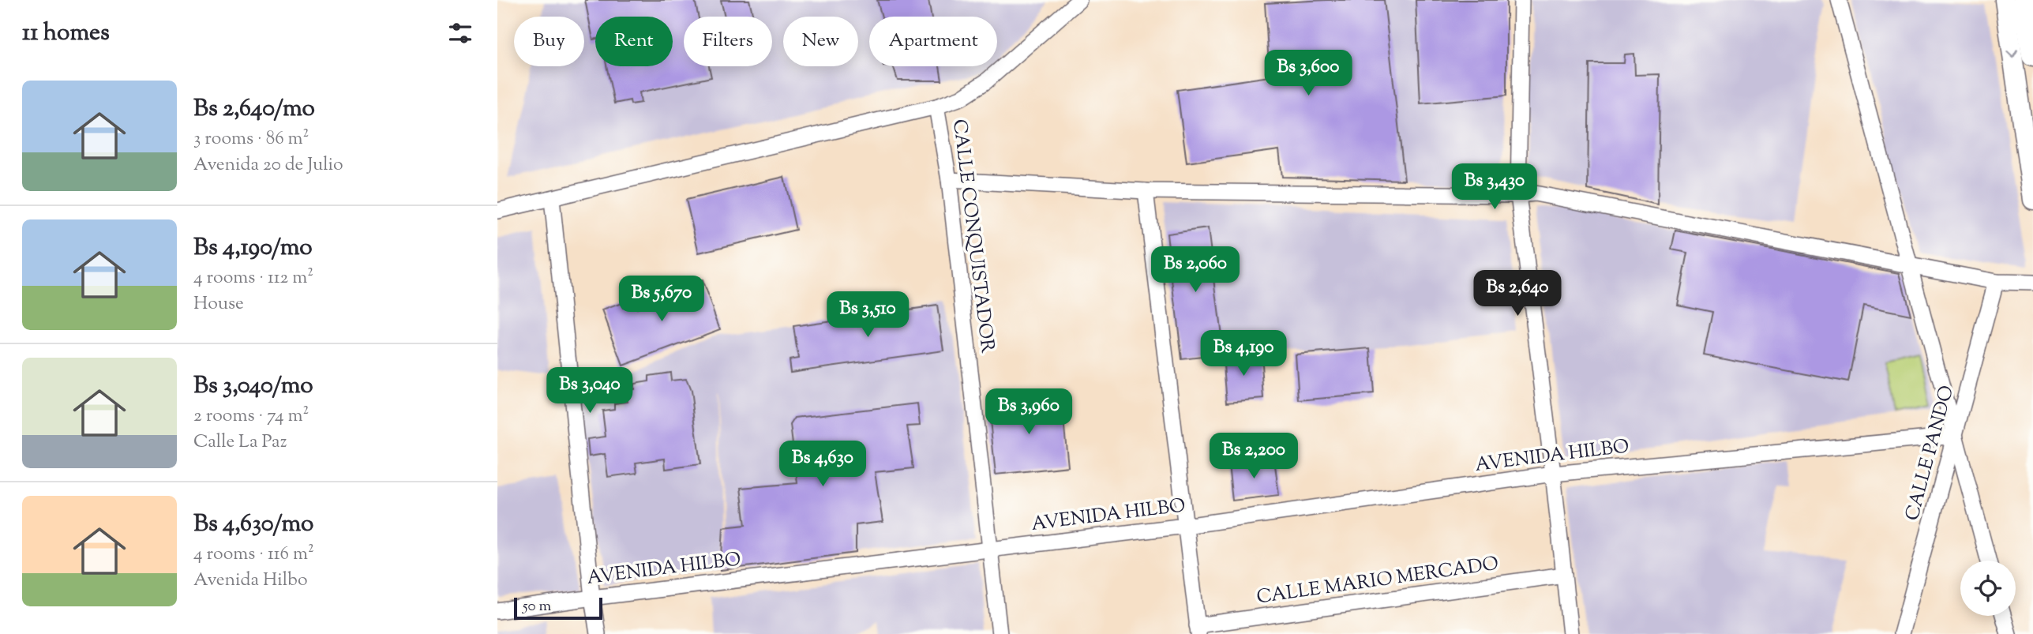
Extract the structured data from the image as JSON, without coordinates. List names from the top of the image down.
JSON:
{
  "streets": {
    "street": [
      "CALLE CONQUISTADOR",
      "CALLE PANDO",
      "AVENIDA HILBO",
      "CALLE MARIO MERCADO"
    ]
  },
  "crossings": [
    ["CALLE CONQUISTADOR", "AVENIDA HILBO"],
    ["CALLE PANDO", "AVENIDA HILBO"]
  ],
  "scale_bar": "50 m",
  "page": {
    "heading": "11 homes",
    "chip": [
      "Buy",
      "Rent",
      "Filters",
      "New",
      "Apartment"
    ],
    "price": [
      "Bs 3,600",
      "Bs 3,430",
      "Bs 2,060",
      "Bs 2,640",
      "Bs 5,670",
      "Bs 3,510",
      "Bs 4,190",
      "Bs 3,040",
      "Bs 3,960",
      "Bs 2,200",
      "Bs 4,630"
    ],
    "list": [
      {
        "name": "Bs 2,640/mo",
        "note": "3 rooms · 86 m² · Avenida 20 de Julio"
      },
      {
        "name": "Bs 4,190/mo",
        "note": "4 rooms · 112 m² · House"
      },
      {
        "name": "Bs 3,040/mo",
        "note": "2 rooms · 74 m² · Calle La Paz"
      },
      {
        "name": "Bs 4,630/mo",
        "note": "4 rooms · 116 m² · Avenida Hilbo"
      }
    ],
    "scale": "50 m"
  }
}
